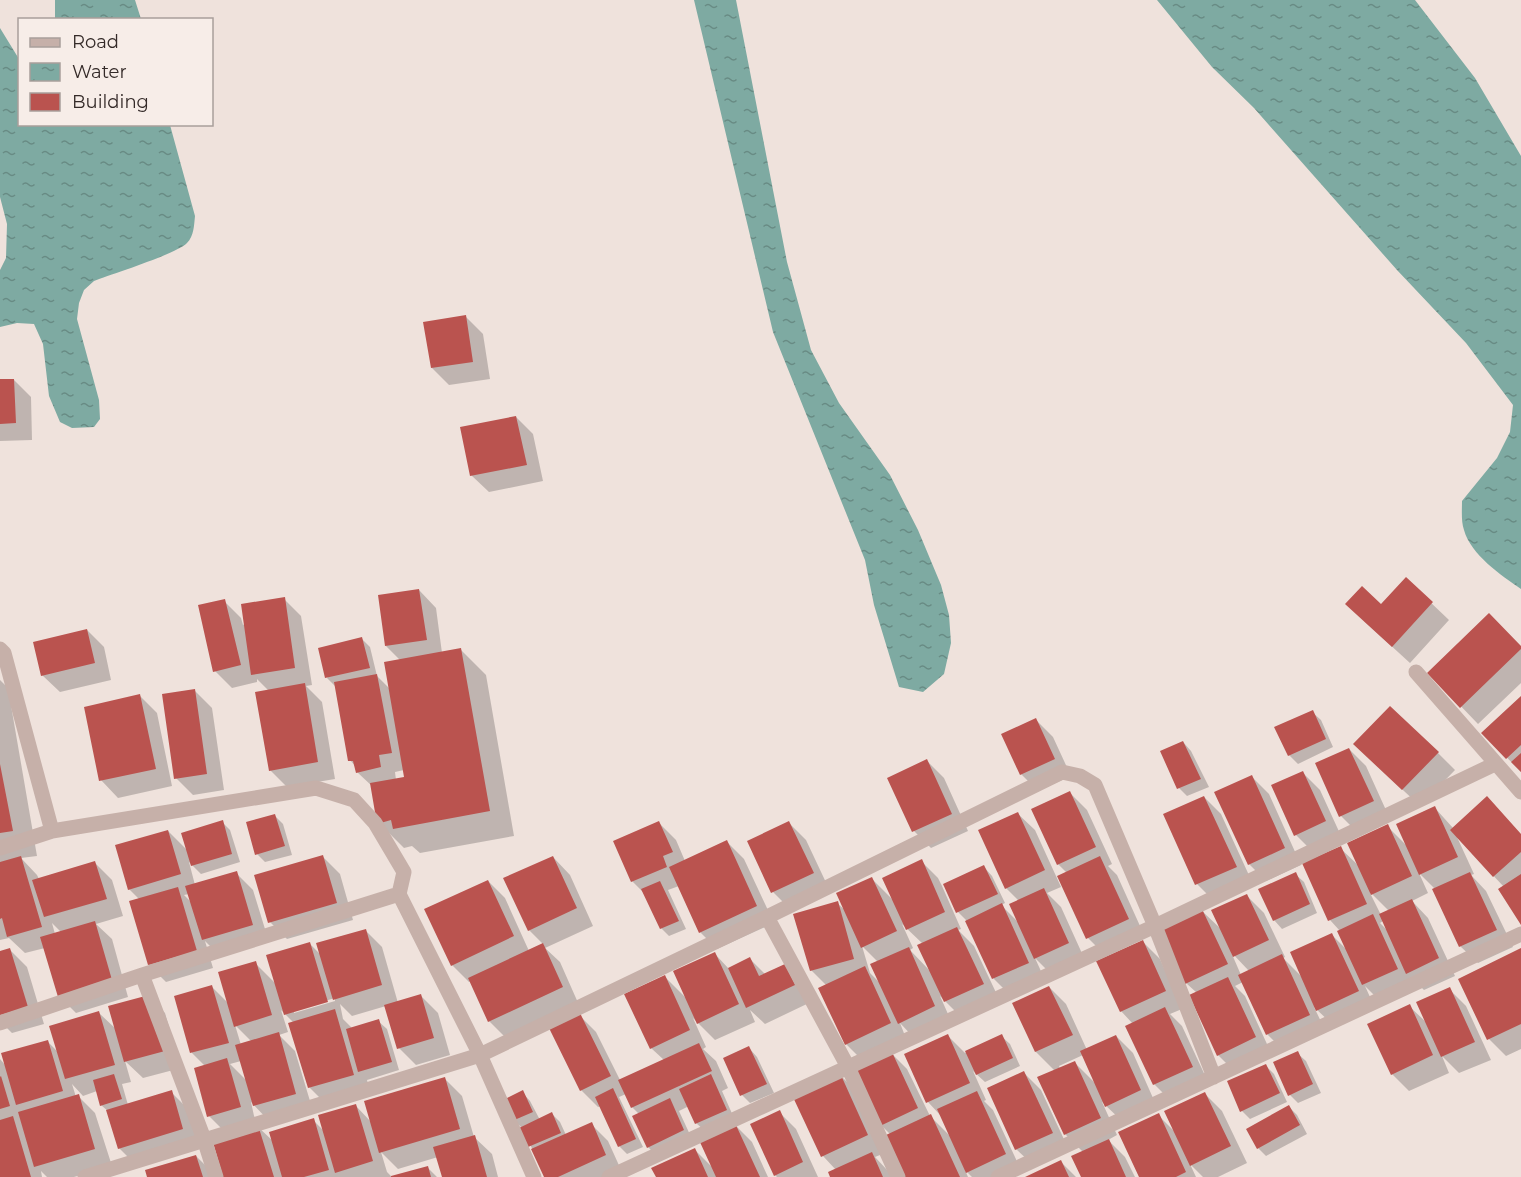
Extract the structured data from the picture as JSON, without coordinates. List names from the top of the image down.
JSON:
{
  "legend": ["Road", "Water", "Building"]
}
